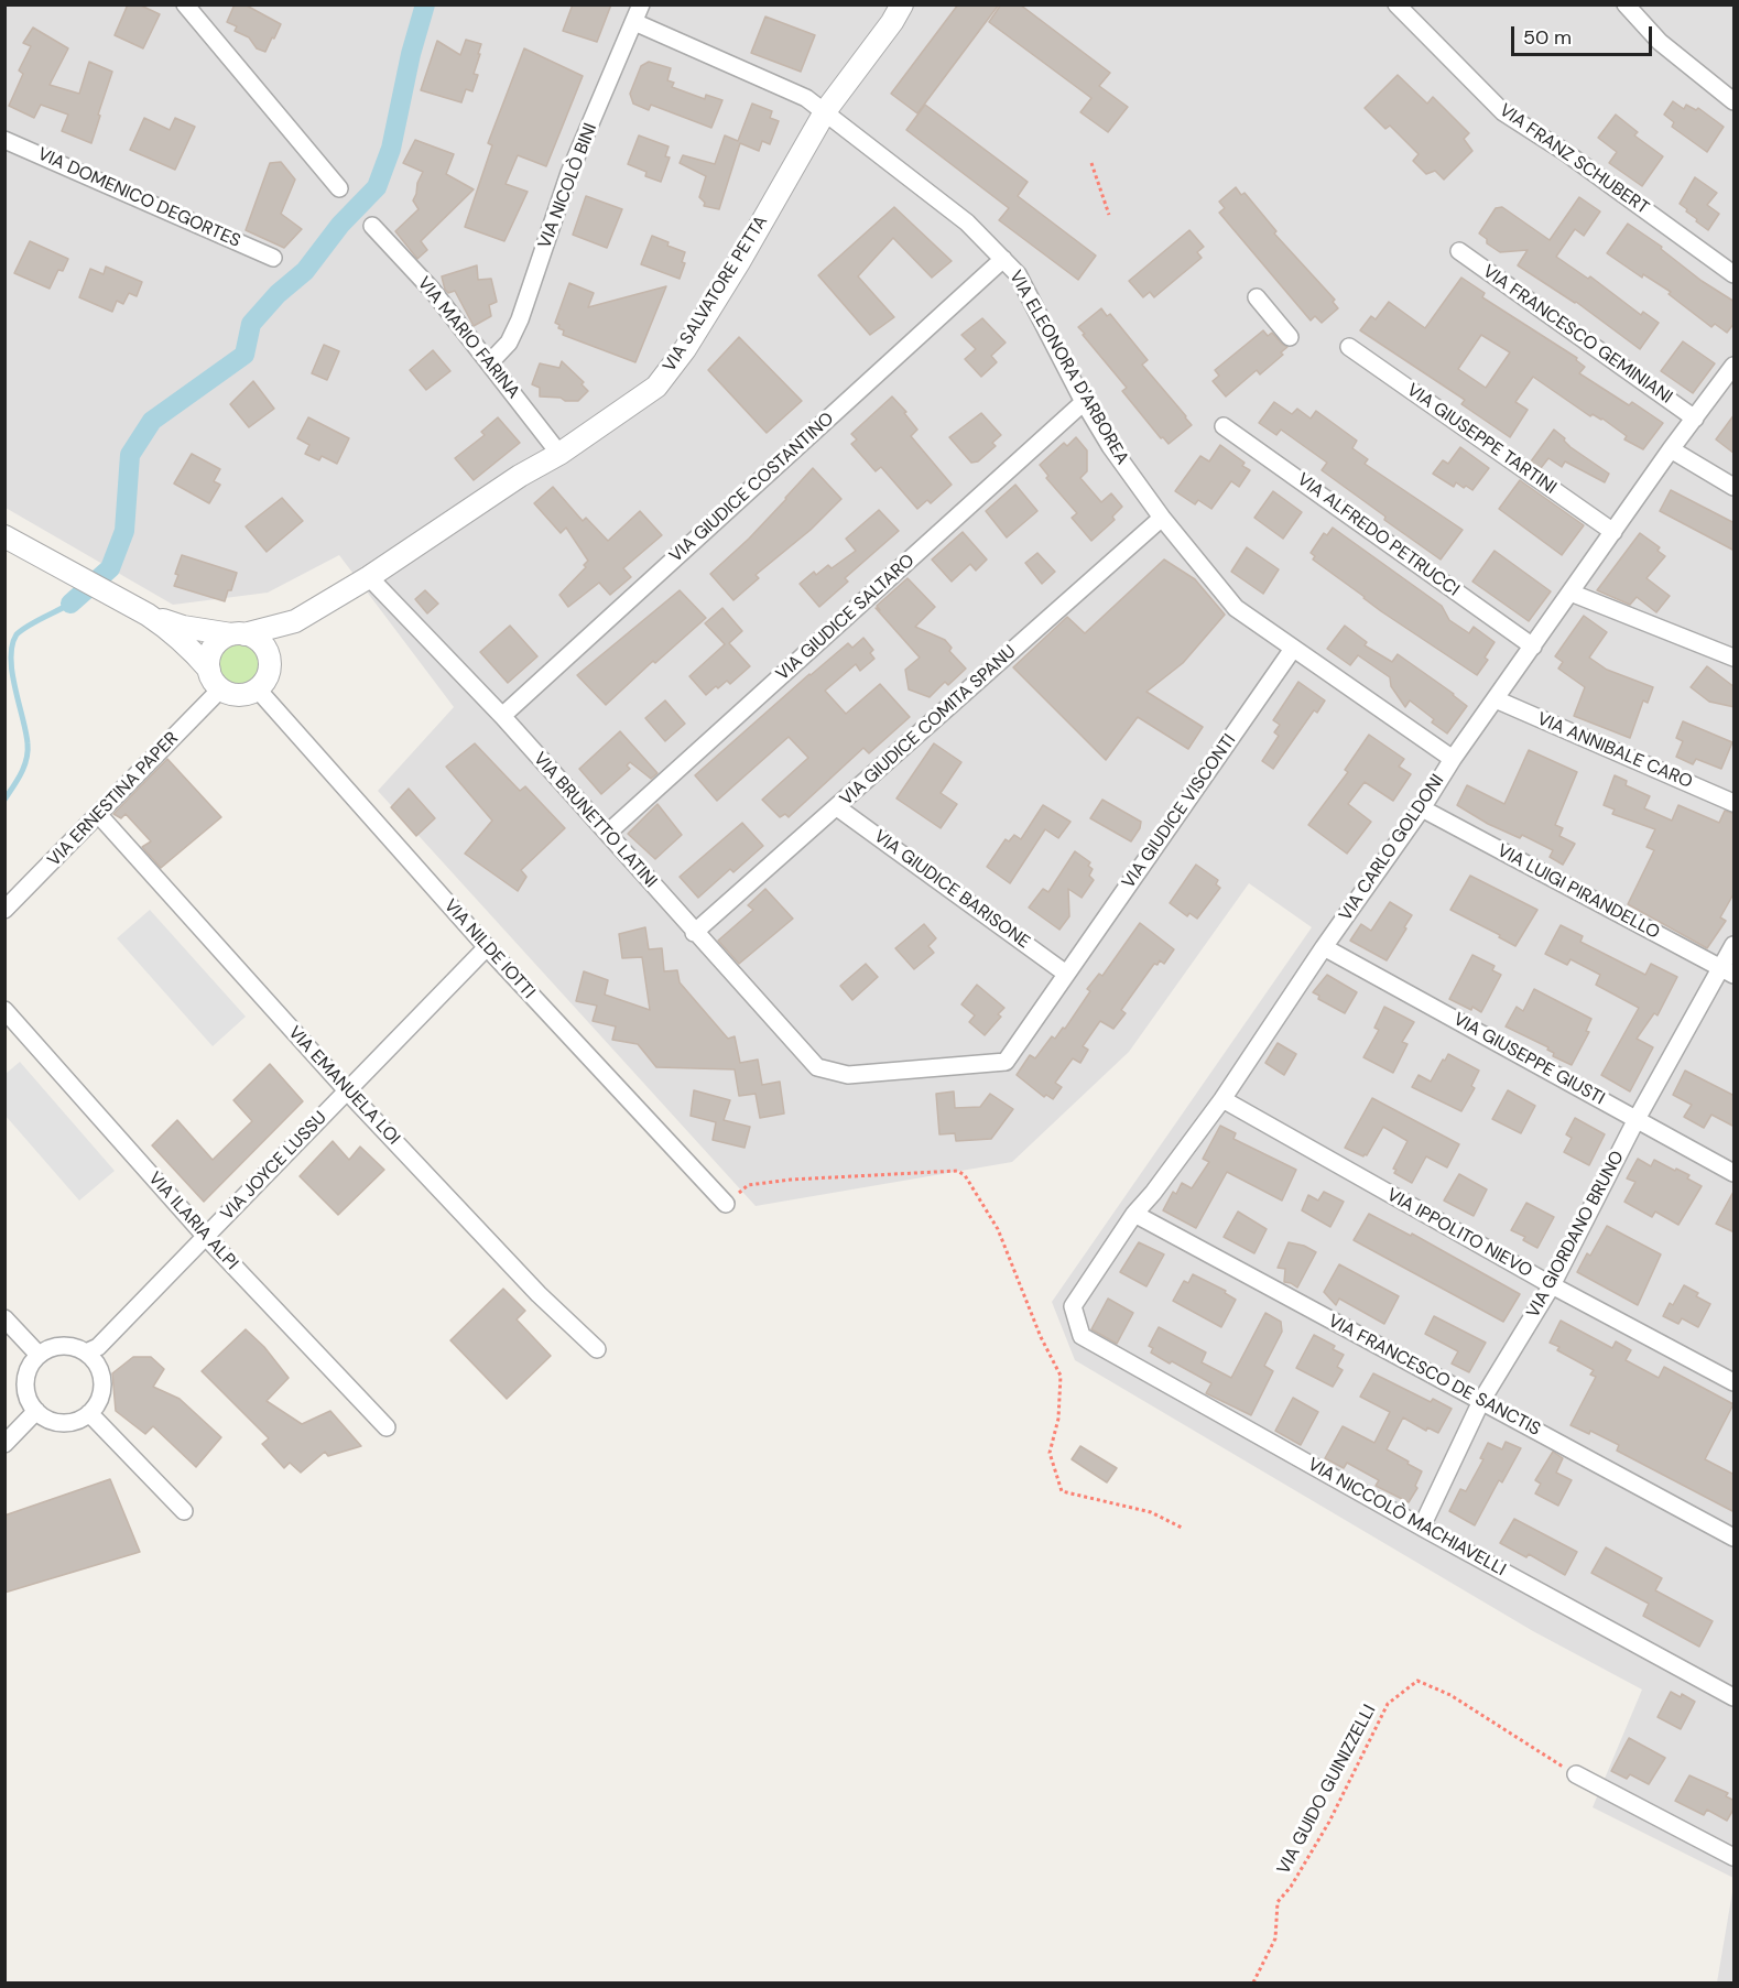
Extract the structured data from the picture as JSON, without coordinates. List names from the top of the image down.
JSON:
{
  "streets": {
    "street": [
      "VIA FRANZ SCHUBERT",
      "VIA NICOLÒ BINI",
      "VIA DOMENICO DEGORTES",
      "VIA SALVATORE PETTA",
      "VIA FRANCESCO GEMINIANI",
      "VIA MARIO FARINA",
      "VIA ELEONORA D'ARBOREA",
      "VIA GIUSEPPE TARTINI",
      "VIA GIUDICE COSTANTINO",
      "VIA ALFREDO PETRUCCI",
      "VIA GIUDICE SALTARO",
      "VIA GIUDICE COMITA SPANU",
      "VIA ANNIBALE CARO",
      "VIA ERNESTINA PAPER",
      "VIA GIUDICE VISCONTI",
      "VIA BRUNETTO LATINI",
      "VIA CARLO GOLDONI",
      "VIA GIUDICE BARISONE",
      "VIA LUIGI PIRANDELLO",
      "VIA NILDE IOTTI",
      "VIA GIUSEPPE GIUSTI",
      "VIA EMANUELA LOI",
      "VIA JOYCE LUSSU",
      "VIA ILARIA ALPI",
      "VIA IPPOLITO NIEVO",
      "VIA GIORDANO BRUNO",
      "VIA FRANCESCO DE SANCTIS",
      "VIA NICCOLÒ MACHIAVELLI"
    ],
    "path": ["VIA GUIDO GUINIZZELLI"]
  },
  "crossings": [
    ["VIA NICOLÒ BINI", "VIA MARIO FARINA"],
    ["VIA NICOLÒ BINI", "VIA ELEONORA D'ARBOREA"],
    ["VIA SALVATORE PETTA", "VIA MARIO FARINA"],
    ["VIA SALVATORE PETTA", "VIA ELEONORA D'ARBOREA"],
    ["VIA SALVATORE PETTA", "VIA ERNESTINA PAPER"],
    ["VIA SALVATORE PETTA", "VIA BRUNETTO LATINI"],
    ["VIA SALVATORE PETTA", "VIA NILDE IOTTI"],
    ["VIA FRANCESCO GEMINIANI", "VIA CARLO GOLDONI"],
    ["VIA ELEONORA D'ARBOREA", "VIA GIUDICE COSTANTINO"],
    ["VIA ELEONORA D'ARBOREA", "VIA GIUDICE SALTARO"],
    ["VIA ELEONORA D'ARBOREA", "VIA GIUDICE COMITA SPANU"],
    ["VIA ELEONORA D'ARBOREA", "VIA GIUDICE VISCONTI"],
    ["VIA ELEONORA D'ARBOREA", "VIA CARLO GOLDONI"],
    ["VIA GIUSEPPE TARTINI", "VIA CARLO GOLDONI"],
    ["VIA GIUDICE COSTANTINO", "VIA BRUNETTO LATINI"],
    ["VIA ALFREDO PETRUCCI", "VIA CARLO GOLDONI"],
    ["VIA GIUDICE SALTARO", "VIA BRUNETTO LATINI"],
    ["VIA GIUDICE COMITA SPANU", "VIA BRUNETTO LATINI"],
    ["VIA GIUDICE COMITA SPANU", "VIA GIUDICE BARISONE"],
    ["VIA ANNIBALE CARO", "VIA CARLO GOLDONI"],
    ["VIA ERNESTINA PAPER", "VIA NILDE IOTTI"],
    ["VIA ERNESTINA PAPER", "VIA EMANUELA LOI"],
    ["VIA GIUDICE VISCONTI", "VIA BRUNETTO LATINI"],
    ["VIA GIUDICE VISCONTI", "VIA GIUDICE BARISONE"],
    ["VIA CARLO GOLDONI", "VIA LUIGI PIRANDELLO"],
    ["VIA CARLO GOLDONI", "VIA GIUSEPPE GIUSTI"],
    ["VIA CARLO GOLDONI", "VIA IPPOLITO NIEVO"],
    ["VIA CARLO GOLDONI", "VIA FRANCESCO DE SANCTIS"],
    ["VIA CARLO GOLDONI", "VIA NICCOLÒ MACHIAVELLI"],
    ["VIA LUIGI PIRANDELLO", "VIA GIORDANO BRUNO"],
    ["VIA NILDE IOTTI", "VIA JOYCE LUSSU"],
    ["VIA GIUSEPPE GIUSTI", "VIA GIORDANO BRUNO"],
    ["VIA EMANUELA LOI", "VIA JOYCE LUSSU"],
    ["VIA JOYCE LUSSU", "VIA ILARIA ALPI"],
    ["VIA IPPOLITO NIEVO", "VIA GIORDANO BRUNO"],
    ["VIA GIORDANO BRUNO", "VIA FRANCESCO DE SANCTIS"],
    ["VIA GIORDANO BRUNO", "VIA NICCOLÒ MACHIAVELLI"]
  ],
  "scale_bar": "50 m"
}
